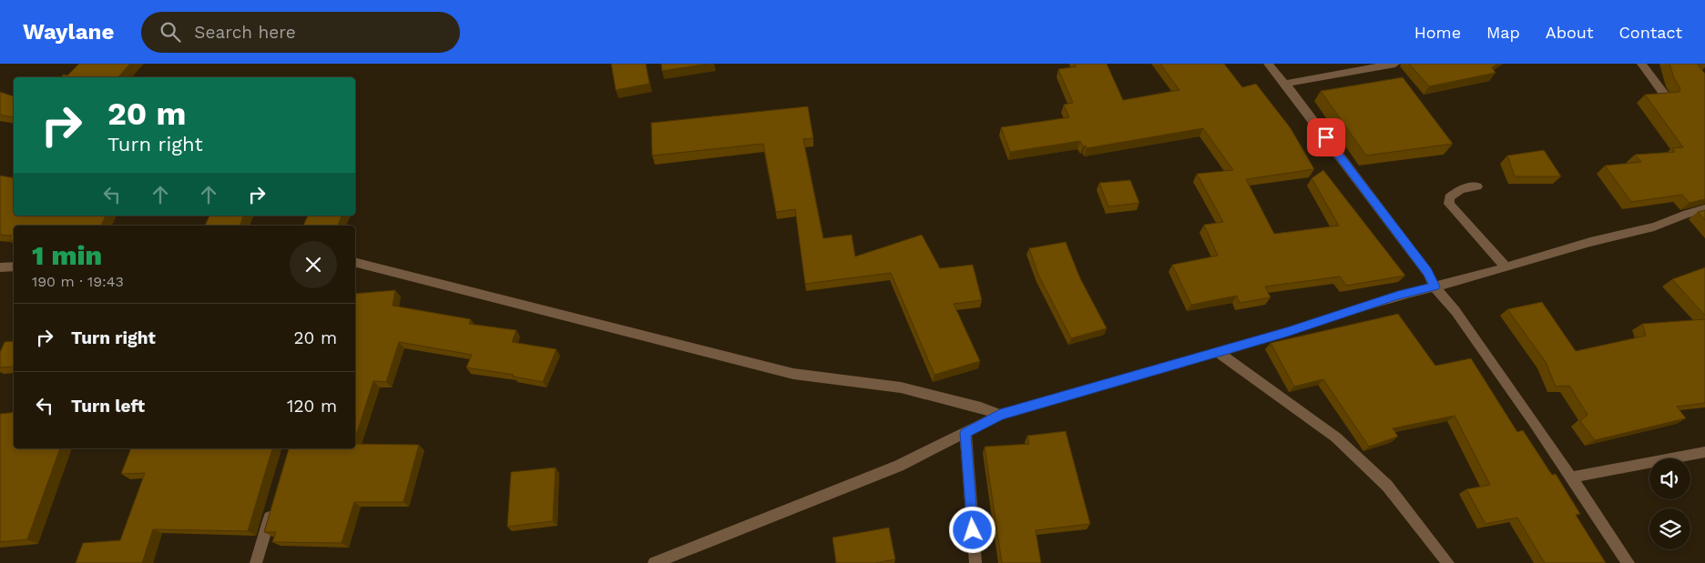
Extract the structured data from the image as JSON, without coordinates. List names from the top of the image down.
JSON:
{
  "page": {
    "header": "Waylane",
    "search": "Search here",
    "nav": [
      "Home",
      "Map",
      "About",
      "Contact"
    ],
    "turn": ["20 m", "Turn right"],
    "heading": ["1 min", "190 m · 19:43"],
    "list": [
      {
        "name": "Turn right",
        "value": "20 m"
      },
      {
        "name": "Turn left",
        "value": "120 m"
      }
    ]
  }
}
